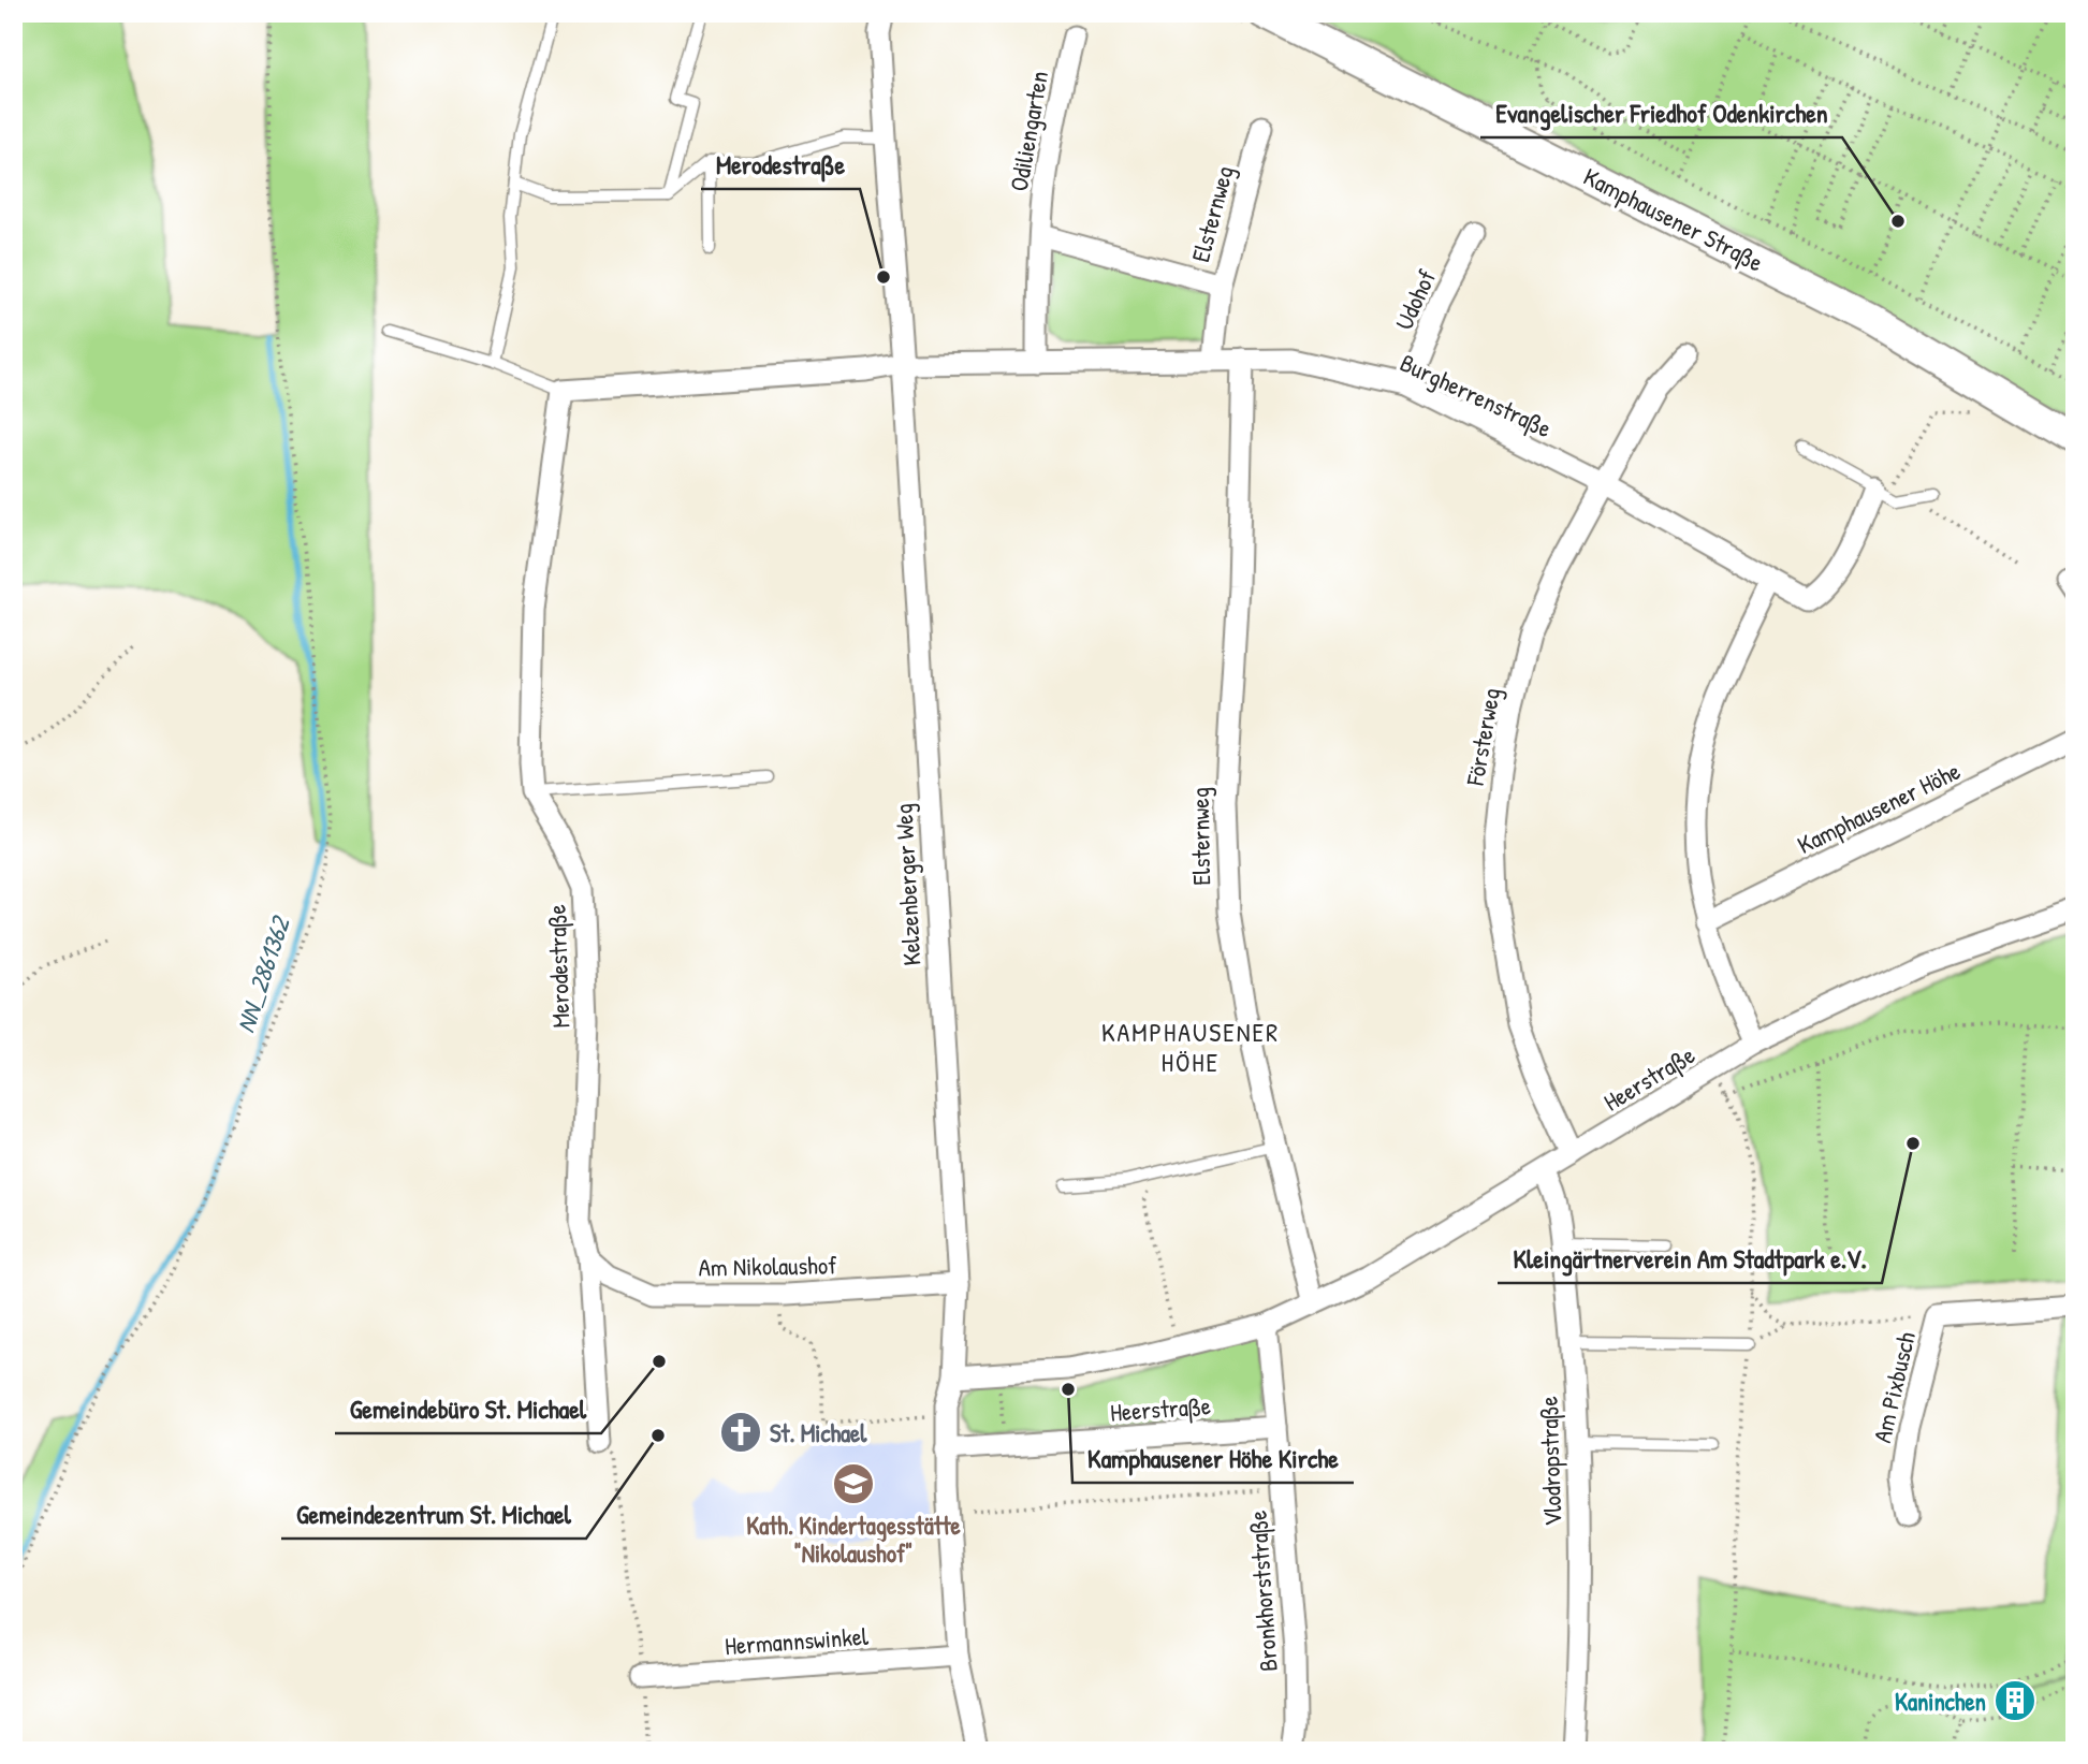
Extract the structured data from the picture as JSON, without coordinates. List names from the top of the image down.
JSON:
{
  "streets": {
    "main road": ["Kamphausener Straße"],
    "street": [
      "Odiliengarten",
      "Elsternweg",
      "Udohof",
      "Burgherrenstraße",
      "Försterweg",
      "Kamphausener Höhe",
      "Kelzenberger Weg",
      "Merodestraße",
      "Heerstraße",
      "Am Nikolaushof",
      "Am Pixbusch",
      "Vlodropstraße",
      "Bronkhorststraße",
      "Hermannswinkel"
    ]
  },
  "crossings": [
    ["Odiliengarten", "Burgherrenstraße"],
    ["Elsternweg", "Burgherrenstraße"],
    ["Elsternweg", "Heerstraße"],
    ["Udohof", "Burgherrenstraße"],
    ["Burgherrenstraße", "Försterweg"],
    ["Burgherrenstraße", "Kelzenberger Weg"],
    ["Försterweg", "Heerstraße"],
    ["Kelzenberger Weg", "Heerstraße"],
    ["Kelzenberger Weg", "Am Nikolaushof"],
    ["Kelzenberger Weg", "Hermannswinkel"],
    ["Merodestraße", "Am Nikolaushof"],
    ["Heerstraße", "Vlodropstraße"],
    ["Heerstraße", "Bronkhorststraße"]
  ],
  "districts": ["KAMPHAUSENER HÖHE"],
  "water": ["NN_2861362"],
  "places": {
    "other": [
      "Evangelischer Friedhof Odenkirchen",
      "Merodestraße",
      "Kleingärtnerverein Am Stadtpark e.V.",
      "Gemeindebüro St. Michael",
      "Kamphausener Höhe Kirche",
      "Gemeindezentrum St. Michael"
    ],
    "church": ["St. Michael"],
    "school or university": ["Kath. Kindertagesstätte \"Nikolaushof\""],
    "building": ["Kaninchen"]
  }
}
